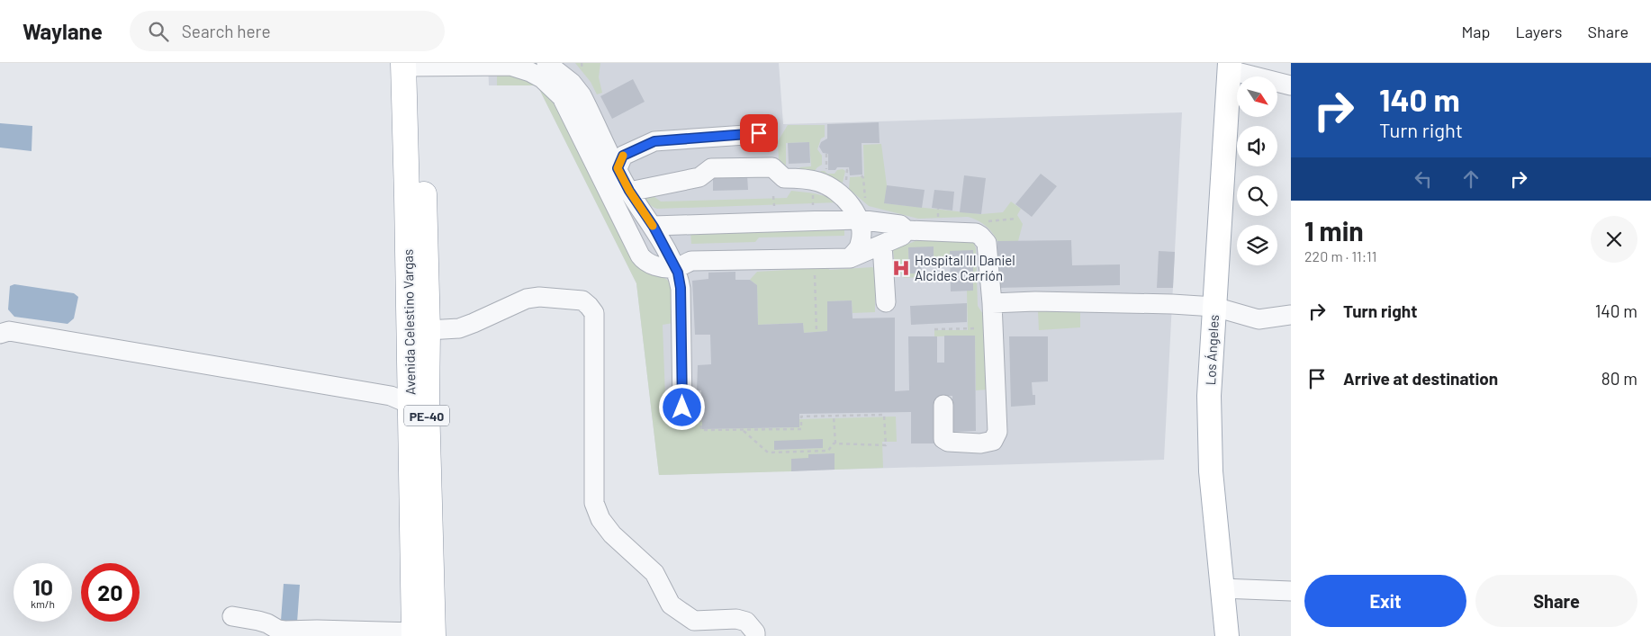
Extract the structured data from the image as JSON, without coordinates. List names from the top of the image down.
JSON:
{
  "streets": {
    "highway": ["Avenida Celestino Vargas", "PE-40"],
    "main road": ["Los Ángeles"]
  },
  "places": {
    "hospital": ["Hospital III Daniel Alcides Carrión"]
  },
  "north": "bottom right",
  "page": {
    "header": "Waylane",
    "search": "Search here",
    "nav": ["Map", "Layers", "Share"],
    "turn": ["140 m", "Turn right"],
    "heading": ["1 min", "220 m · 11:11"],
    "list": [
      {
        "name": "Turn right",
        "value": "140 m"
      },
      {
        "name": "Arrive at destination",
        "value": "80 m"
      }
    ],
    "speed": "10 km/h",
    "limit": "20",
    "buttons": ["Exit", "Share"]
  }
}
